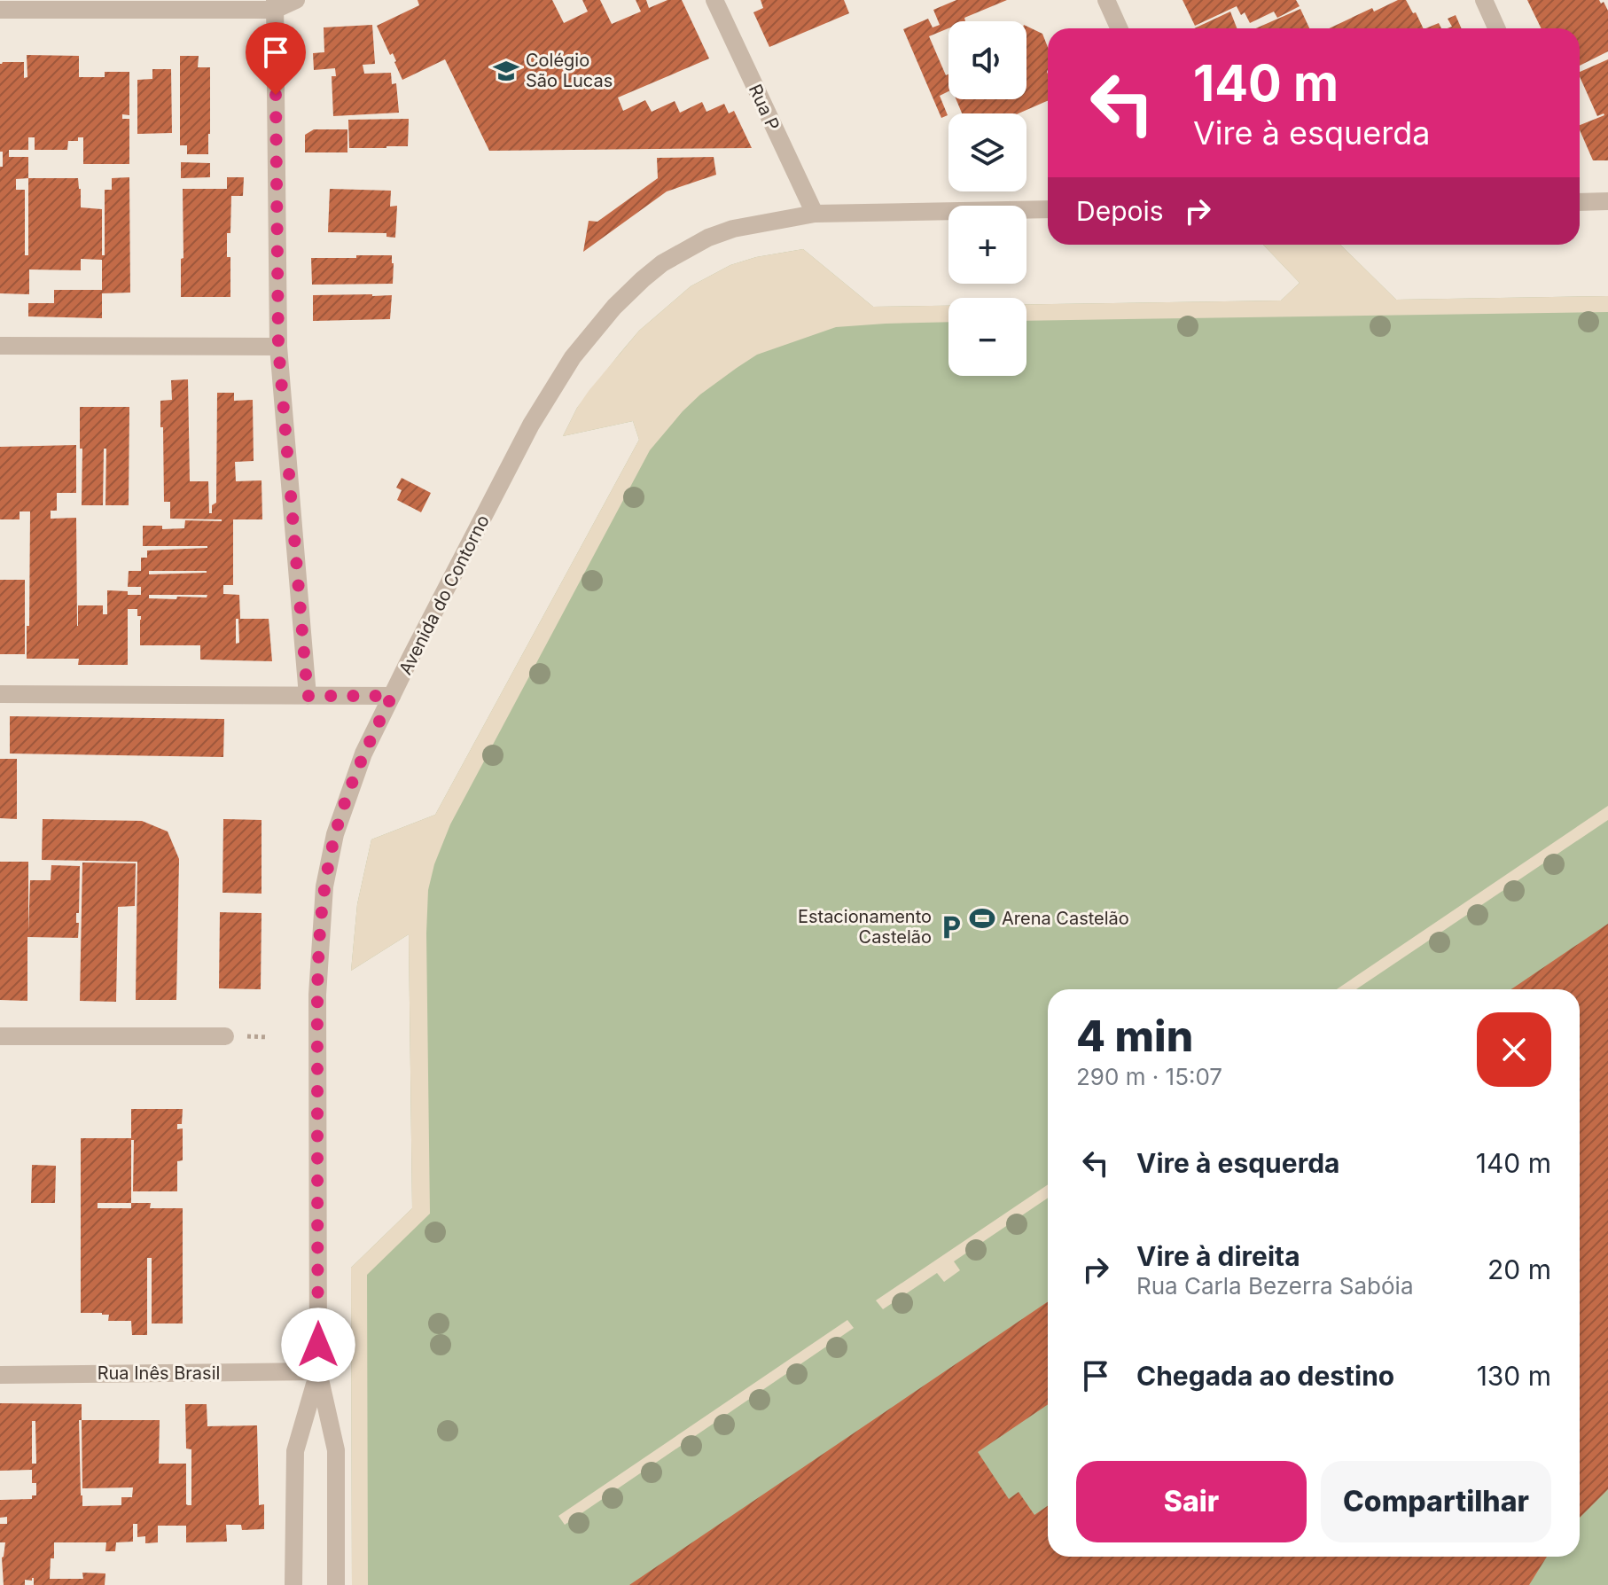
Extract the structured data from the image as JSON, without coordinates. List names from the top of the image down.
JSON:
{
  "streets": {
    "street": ["Rua P", "Avenida do Contorno", "Rua Inês Brasil"]
  },
  "crossings": [
    ["Rua P", "Avenida do Contorno"],
    ["Avenida do Contorno", "Rua Inês Brasil"]
  ],
  "places": {
    "school or university": ["Colégio São Lucas"],
    "sports": ["Arena Castelão"],
    "parking": ["Estacionamento Castelão"]
  },
  "page": {
    "map_buttons": ["+", "−"],
    "turn": ["140 m", "Vire à esquerda"],
    "then": "Depois",
    "heading": ["4 min", "290 m · 15:07"],
    "list": [
      {
        "name": "Vire à esquerda",
        "value": "140 m"
      },
      {
        "name": "Vire à direita",
        "note": "Rua Carla Bezerra Sabóia",
        "value": "20 m"
      },
      {
        "name": "Chegada ao destino",
        "value": "130 m"
      }
    ],
    "buttons": ["Sair", "Compartilhar"]
  }
}
